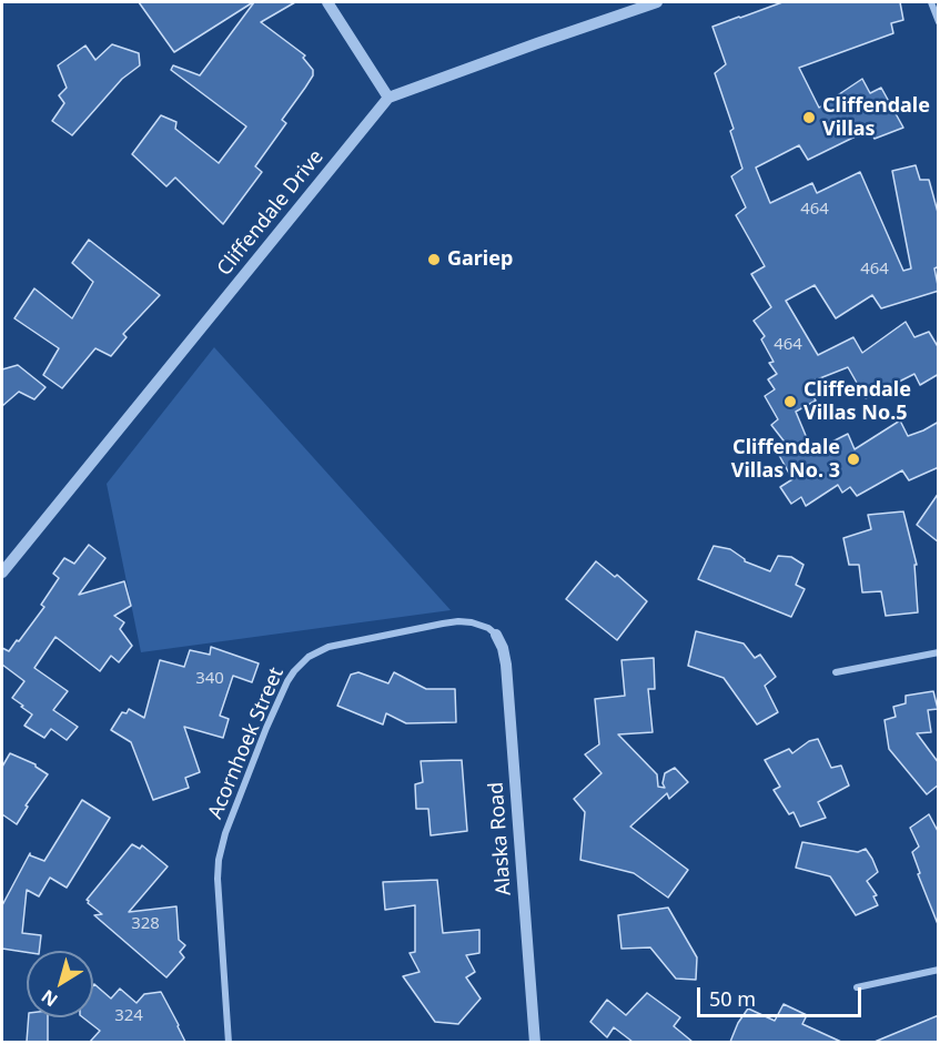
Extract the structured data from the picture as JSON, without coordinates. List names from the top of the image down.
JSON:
{
  "streets": {
    "street": ["Cliffendale Drive", "Acornhoek Street", "Alaska Road"]
  },
  "crossings": [
    ["Acornhoek Street", "Alaska Road"]
  ],
  "places": [
    "Cliffendale Villas",
    "Gariep",
    "Cliffendale Villas No.5",
    "Cliffendale Villas No. 3"
  ],
  "house_numbers": [
    "464",
    "464",
    "464",
    "340",
    "328",
    "324"
  ],
  "scale_bar": "50 m",
  "north": "bottom left"
}
